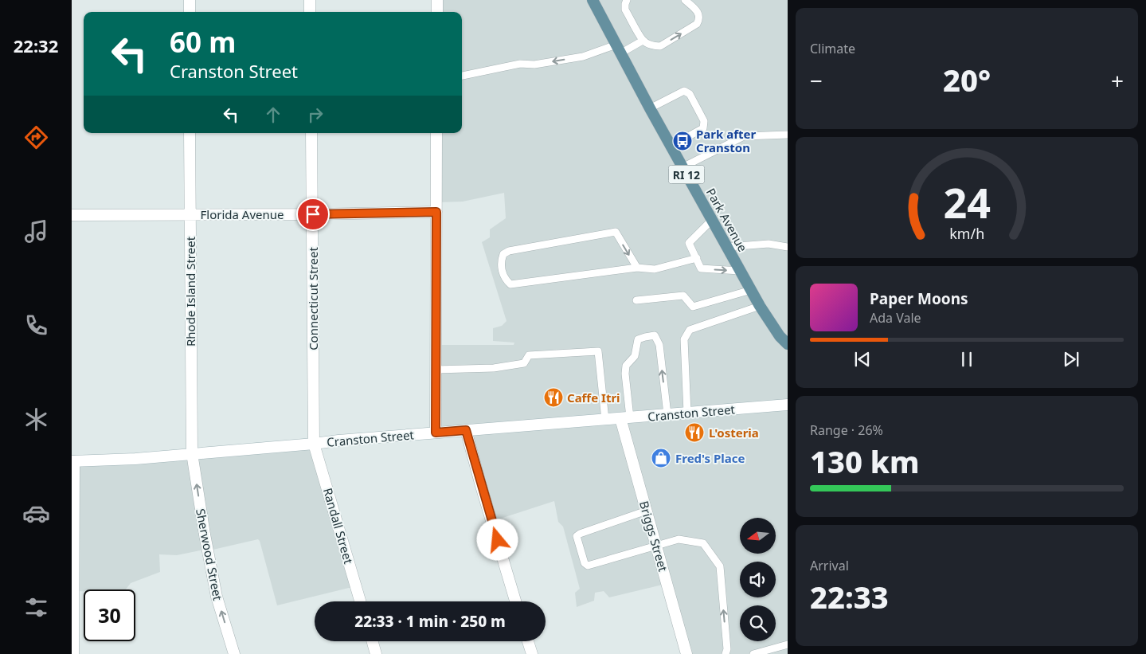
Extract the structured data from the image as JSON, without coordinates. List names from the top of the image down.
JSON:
{
  "streets": {
    "main road": ["RI 12", "Park Avenue"],
    "street": [
      "Florida Avenue",
      "Rhode Island Street",
      "Connecticut Street",
      "Cranston Street",
      "Randall Street",
      "Briggs Street",
      "Sherwood Street"
    ]
  },
  "crossings": [
    ["Florida Avenue", "Rhode Island Street"],
    ["Florida Avenue", "Connecticut Street"],
    ["Rhode Island Street", "Cranston Street"],
    ["Rhode Island Street", "Sherwood Street"],
    ["Connecticut Street", "Cranston Street"],
    ["Connecticut Street", "Randall Street"],
    ["Cranston Street", "Randall Street"],
    ["Cranston Street", "Briggs Street"],
    ["Cranston Street", "Sherwood Street"]
  ],
  "one_way": ["Sherwood Street"],
  "places": {
    "bus stop": ["Park after Cranston"],
    "restaurant": ["Caffe Itri", "L'osteria"],
    "shop": ["Fred's Place"]
  },
  "north": "left",
  "page": {
    "tabs": "22:32",
    "tile": [
      "Climate",
      ["Range · 26%", "130 km"],
      ["Arrival", "22:33"]
    ],
    "turn": ["60 m", "Cranston Street"],
    "heat": ["−", "20°", "+"],
    "song": ["Paper Moons", "Ada Vale"],
    "limit": "30",
    "trip": "22:33 · 1 min · 250 m",
    "gauge": ["24", "km/h"]
  }
}
